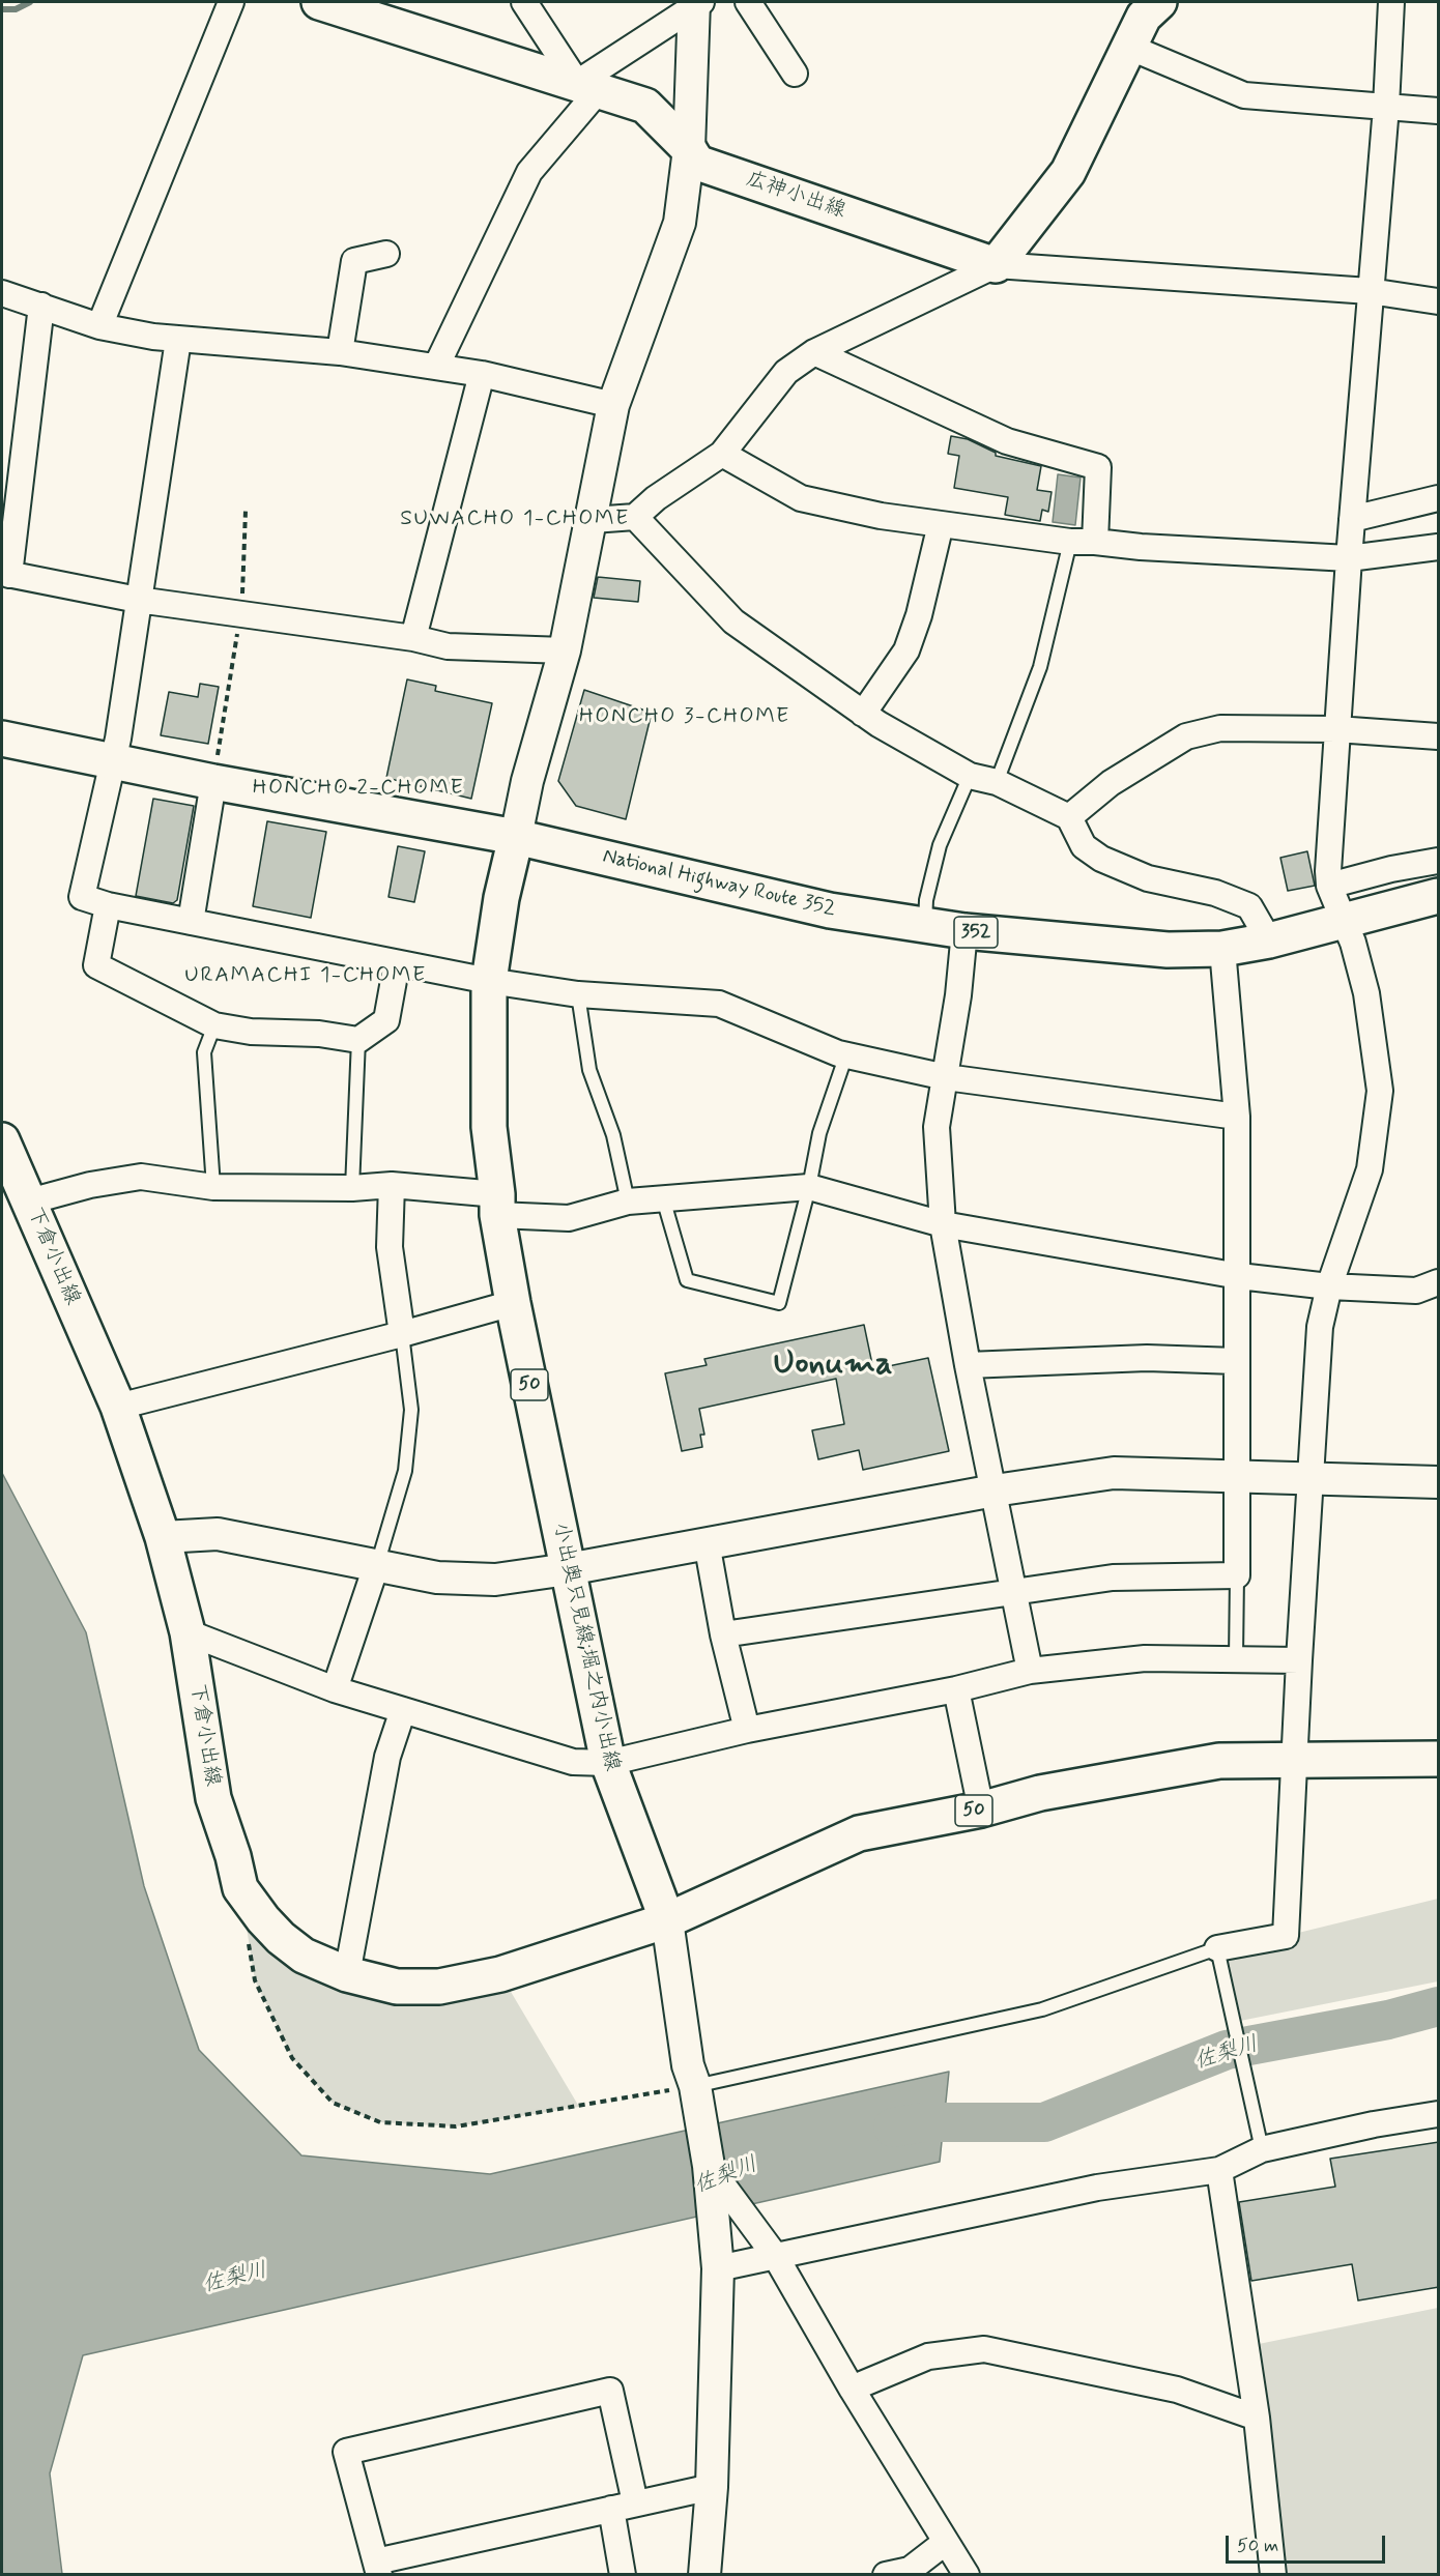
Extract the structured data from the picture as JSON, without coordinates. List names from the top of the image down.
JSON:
{
  "streets": {
    "main road": [
      "広神小出線",
      "National Highway Route 352",
      "352",
      "下倉小出線",
      "50",
      "小出奥只見線;堀之内小出線"
    ]
  },
  "crossings": [
    ["National Highway Route 352", "小出奥只見線;堀之内小出線"],
    ["下倉小出線", "50"],
    ["下倉小出線", "小出奥只見線;堀之内小出線"],
    ["50", "小出奥只見線;堀之内小出線"]
  ],
  "districts": [
    "SUWACHO 1-CHOME",
    "HONCHO 3-CHOME",
    "HONCHO 2-CHOME",
    "URAMACHI 1-CHOME",
    "Uonuma"
  ],
  "water": ["佐梨川"],
  "scale_bar": "50 m"
}
